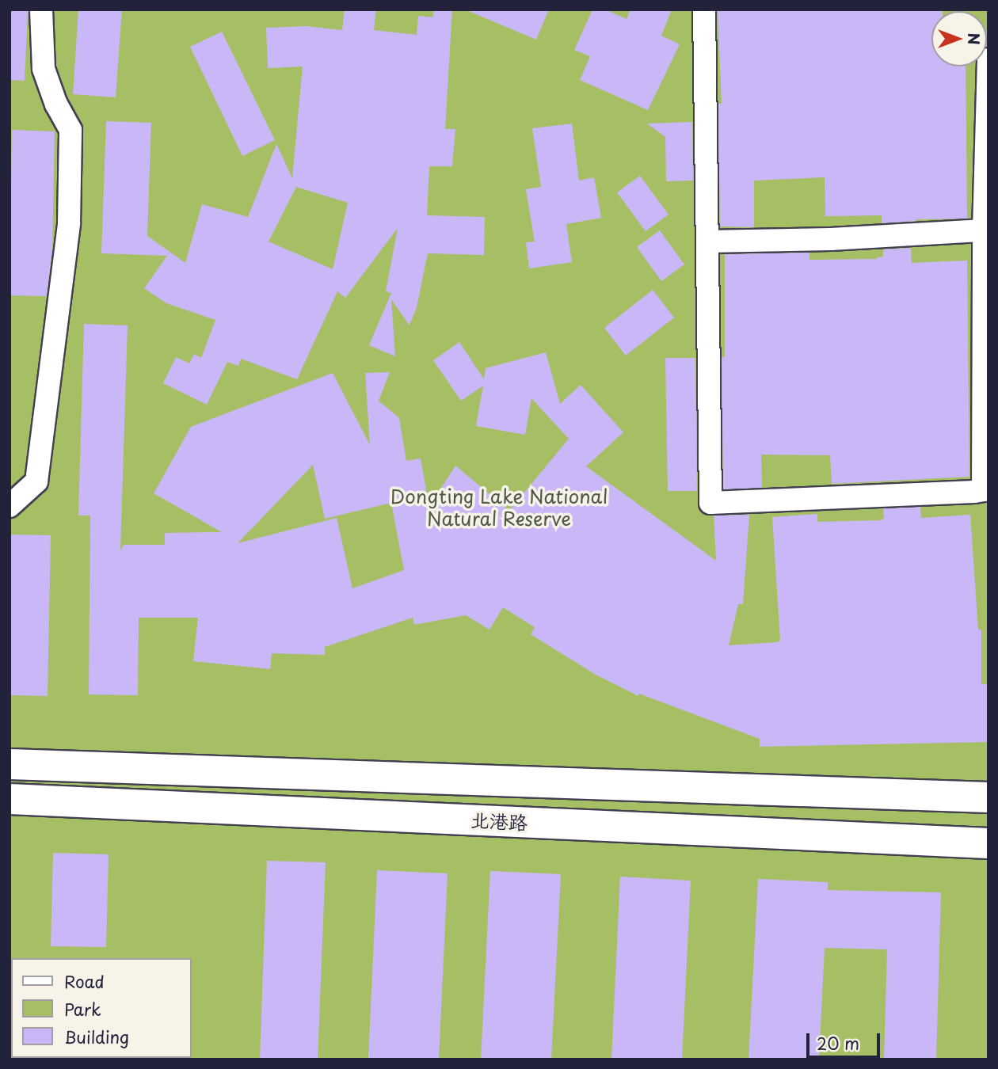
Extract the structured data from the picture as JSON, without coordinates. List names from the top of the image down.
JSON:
{
  "streets": {
    "main road": ["北港路"]
  },
  "parks": ["Dongting Lake National Natural Reserve"],
  "legend": ["Road", "Park", "Building"],
  "scale_bar": "20 m",
  "north": "right"
}
